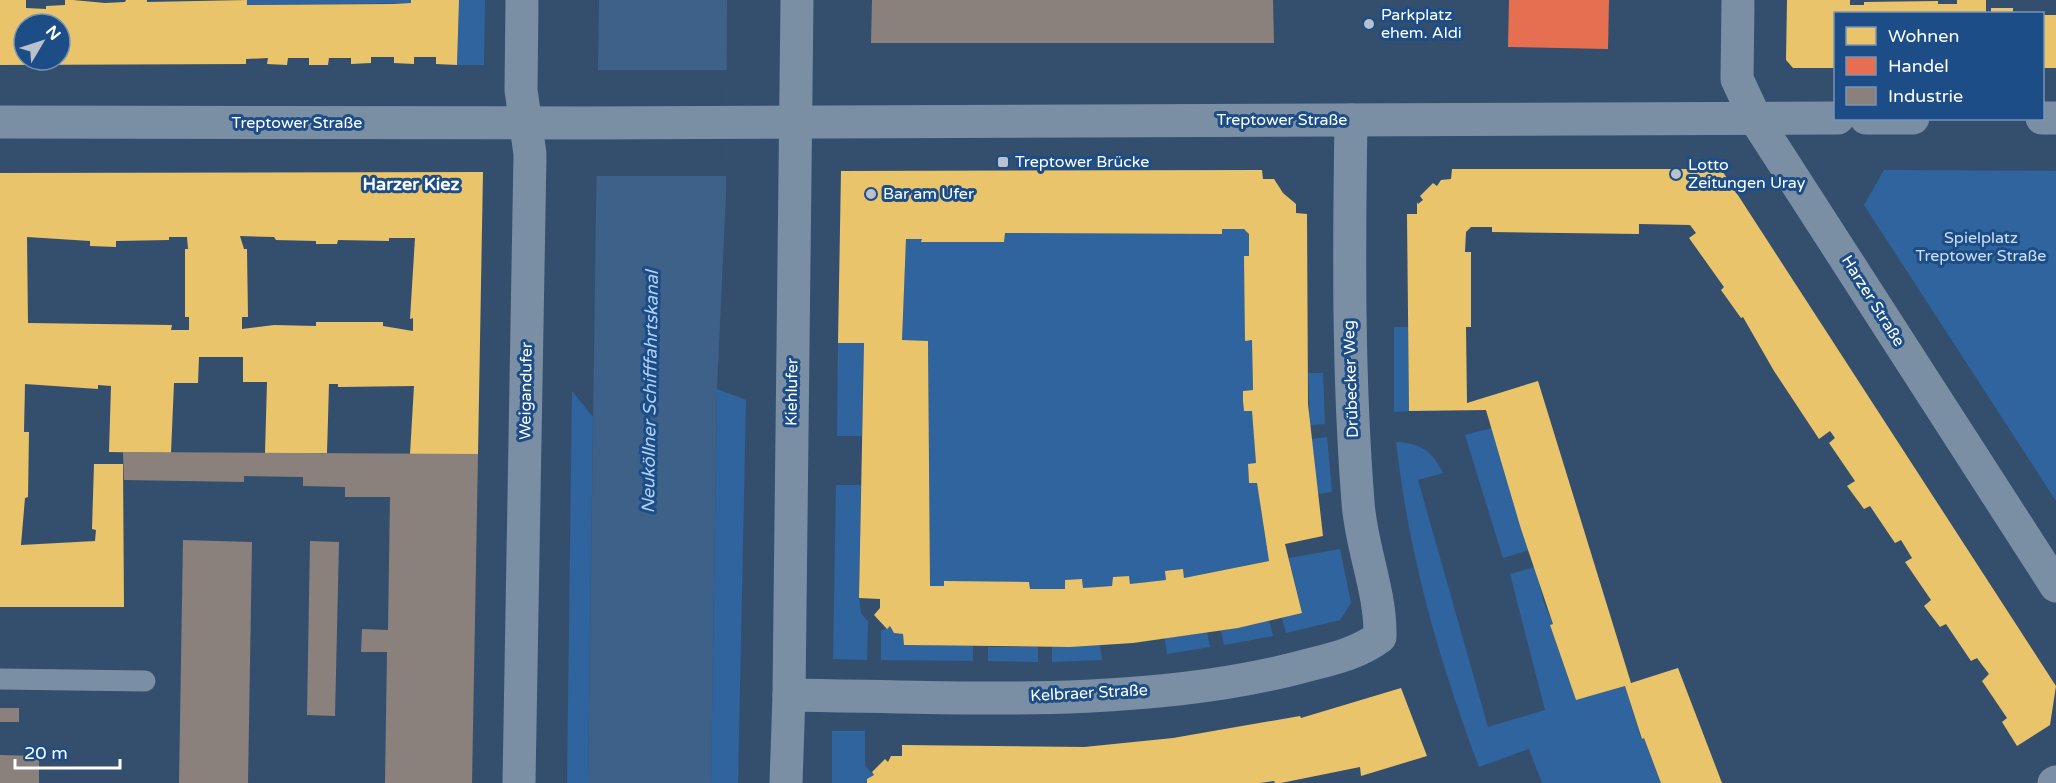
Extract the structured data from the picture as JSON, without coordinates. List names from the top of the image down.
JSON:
{
  "streets": {
    "street": [
      "Treptower Straße",
      "Harzer Straße",
      "Drübecker Weg",
      "Weigandufer",
      "Kiehlufer",
      "Kelbraer Straße"
    ]
  },
  "crossings": [
    ["Treptower Straße", "Harzer Straße"],
    ["Treptower Straße", "Drübecker Weg"],
    ["Treptower Straße", "Weigandufer"],
    ["Treptower Straße", "Kiehlufer"],
    ["Drübecker Weg", "Kelbraer Straße"],
    ["Kiehlufer", "Kelbraer Straße"]
  ],
  "districts": ["Harzer Kiez"],
  "water": ["Neuköllner Schifffahrtskanal"],
  "parks": ["Spielplatz Treptower Straße"],
  "places": {
    "other": ["Parkplatz ehem. Aldi", "Lotto Zeitungen Uray", "Bar am Ufer"],
    "transit": ["Treptower Brücke"]
  },
  "legend": ["Wohnen", "Handel", "Industrie"],
  "scale_bar": "20 m",
  "north": "top right"
}
